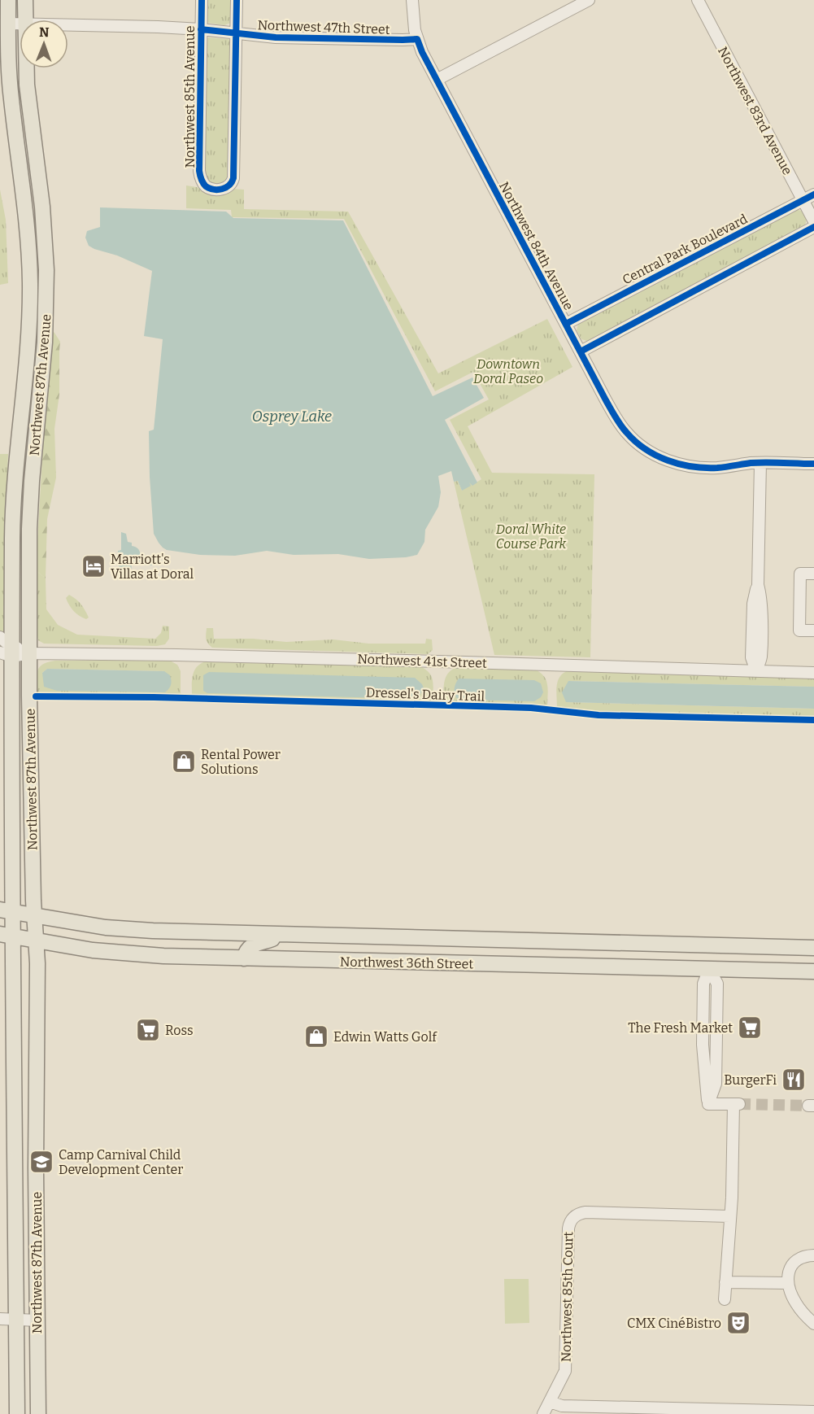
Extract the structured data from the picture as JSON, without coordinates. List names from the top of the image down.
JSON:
{
  "streets": {
    "main road": ["Northwest 87th Avenue", "Northwest 36th Street"],
    "street": [
      "Northwest 47th Street",
      "Northwest 85th Avenue",
      "Northwest 83rd Avenue",
      "Northwest 84th Avenue",
      "Central Park Boulevard",
      "Northwest 41st Street",
      "Northwest 85th Court"
    ],
    "cycle path": ["Dressel's Dairy Trail"]
  },
  "crossings": [
    ["Northwest 47th Street", "Northwest 85th Avenue"],
    ["Northwest 47th Street", "Northwest 84th Avenue"],
    ["Northwest 47th Street", "Northwest 87th Avenue"],
    ["Northwest 83rd Avenue", "Central Park Boulevard"],
    ["Northwest 84th Avenue", "Central Park Boulevard"],
    ["Northwest 87th Avenue", "Northwest 41st Street"],
    ["Northwest 87th Avenue", "Northwest 36th Street"]
  ],
  "water": ["Osprey Lake"],
  "parks": ["Downtown Doral Paseo", "Doral White Course Park"],
  "places": {
    "hotel": ["Marriott's Villas at Doral"],
    "shop": ["Rental Power Solutions", "Edwin Watts Golf"],
    "supermarket": ["The Fresh Market", "Ross"],
    "restaurant": ["BurgerFi"],
    "school or university": ["Camp Carnival Child Development Center"],
    "theatre": ["CMX CinéBistro"]
  },
  "north": "top"
}
